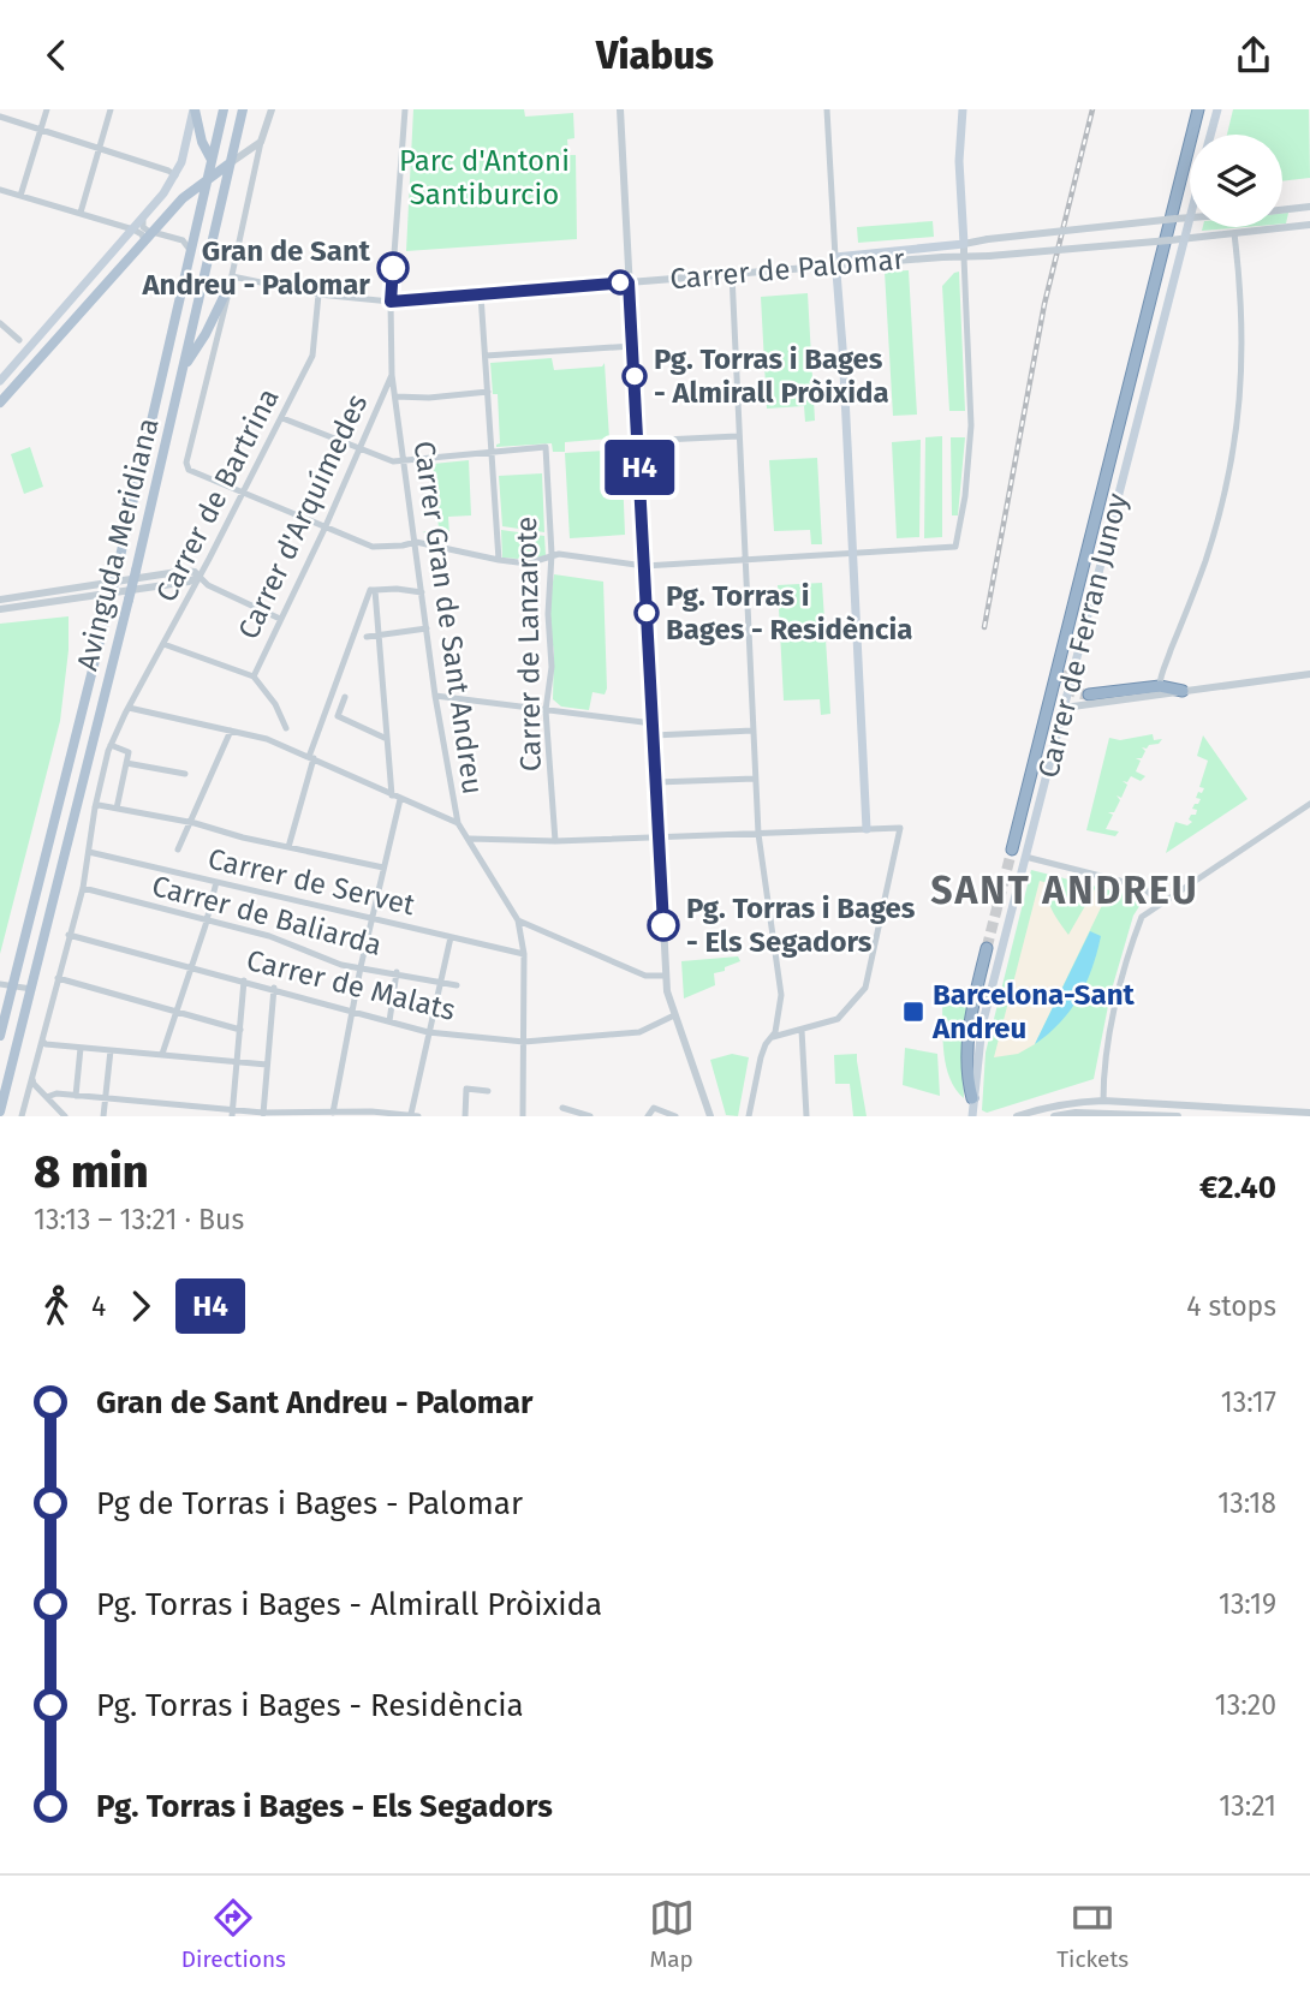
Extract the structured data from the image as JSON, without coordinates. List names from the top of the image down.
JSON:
{
  "streets": {
    "main road": ["Carrer de Palomar", "Avinguda Meridiana", "Carrer de Ferran Junoy"],
    "street": [
      "Carrer de Bartrina",
      "Carrer d'Arquímedes",
      "Carrer Gran de Sant Andreu",
      "Carrer de Lanzarote",
      "Carrer de Servet",
      "Carrer de Baliarda",
      "Carrer de Malats"
    ]
  },
  "crossings": [
    ["Carrer de Palomar", "Carrer de Bartrina"],
    ["Carrer de Palomar", "Avinguda Meridiana"],
    ["Carrer de Palomar", "Carrer Gran de Sant Andreu"],
    ["Carrer de Palomar", "Carrer de Ferran Junoy"],
    ["Carrer de Bartrina", "Avinguda Meridiana"],
    ["Carrer d'Arquímedes", "Carrer Gran de Sant Andreu"],
    ["Avinguda Meridiana", "Carrer de Servet"],
    ["Avinguda Meridiana", "Carrer de Baliarda"],
    ["Avinguda Meridiana", "Carrer de Malats"],
    ["Carrer Gran de Sant Andreu", "Carrer de Servet"],
    ["Carrer Gran de Sant Andreu", "Carrer de Malats"]
  ],
  "districts": ["SANT ANDREU"],
  "parks": ["Parc d'Antoni Santiburcio"],
  "places": {
    "other": [
      "Gran de Sant Andreu - Palomar",
      "Pg. Torras i Bages - Almirall Pròixida",
      "Pg. Torras i Bages - Residència",
      "Pg. Torras i Bages - Els Segadors"
    ],
    "transit": ["Barcelona-Sant Andreu"]
  },
  "lines": ["bus line H4"],
  "page": {
    "header": "Viabus",
    "on_map": "H4",
    "heading": ["8 min", "13:13 – 13:21 · Bus", "€2.40"],
    "legs": ["4", "H4", "4 stops"],
    "list": [
      {
        "name": "Gran de Sant Andreu - Palomar",
        "value": "13:17"
      },
      {
        "name": "Pg de Torras i Bages - Palomar",
        "value": "13:18"
      },
      {
        "name": "Pg. Torras i Bages - Almirall Pròixida",
        "value": "13:19"
      },
      {
        "name": "Pg. Torras i Bages - Residència",
        "value": "13:20"
      },
      {
        "name": "Pg. Torras i Bages - Els Segadors",
        "value": "13:21"
      }
    ],
    "tabs": ["Directions", "Map", "Tickets"]
  }
}
